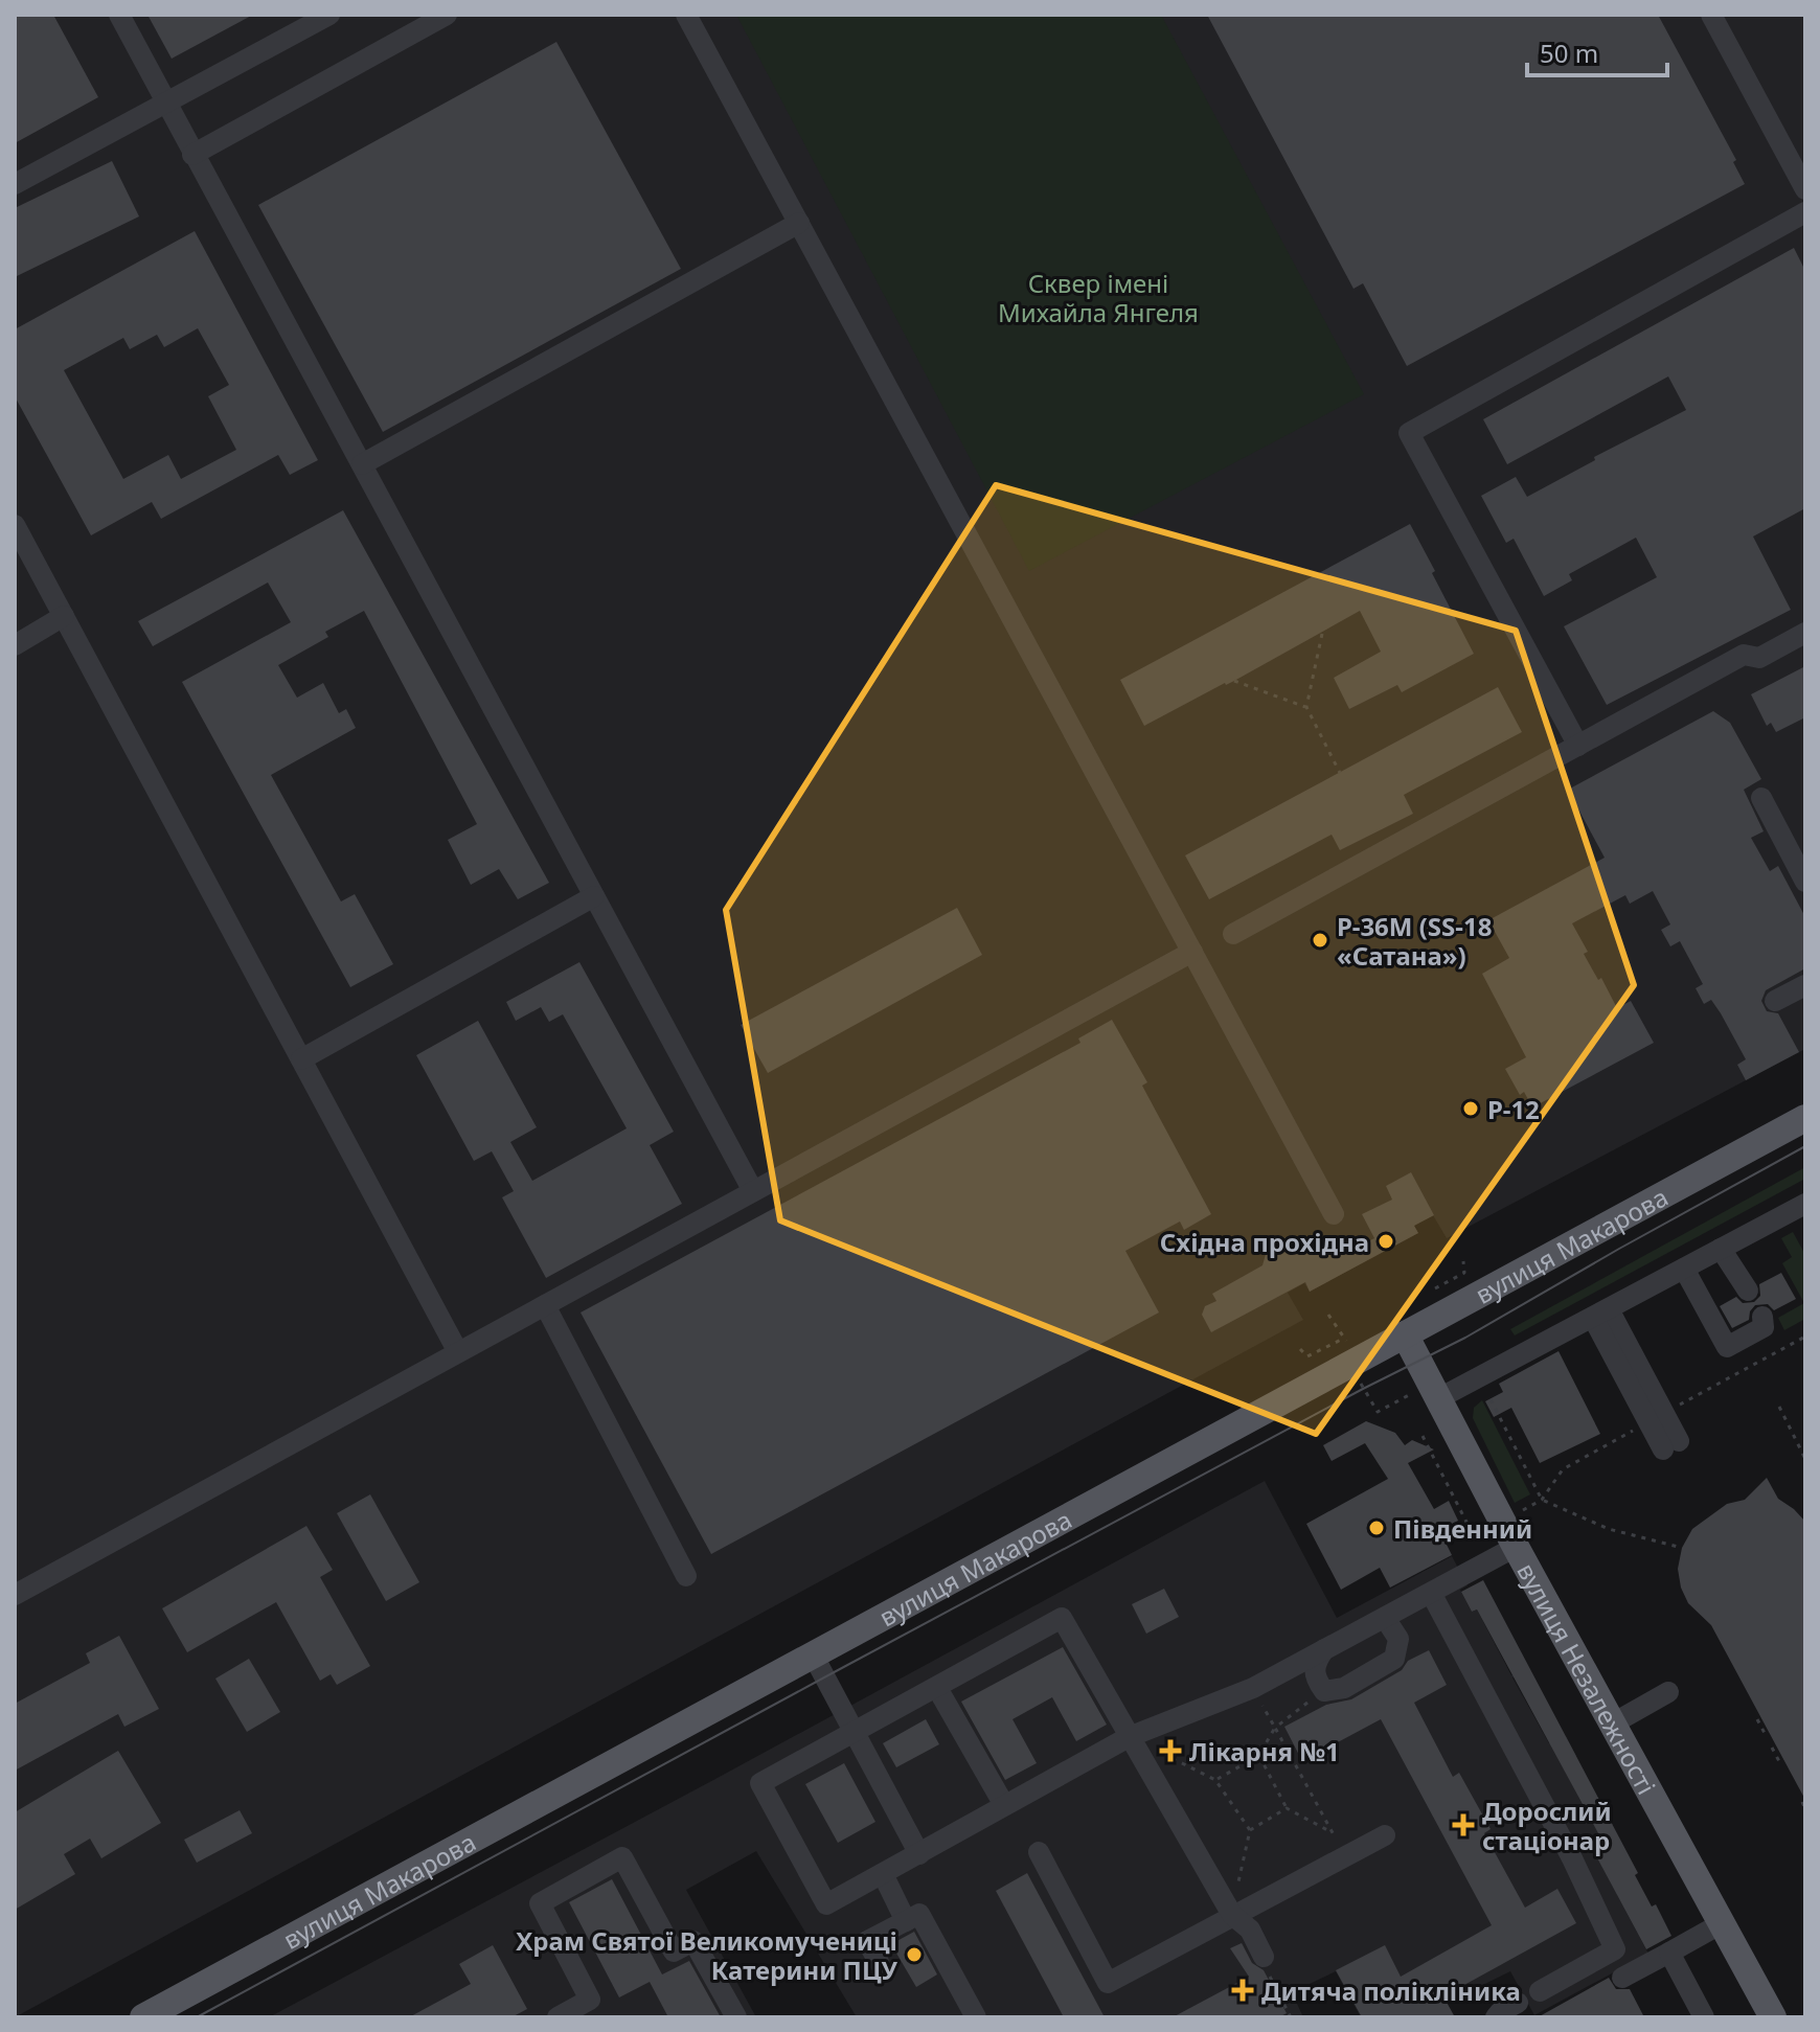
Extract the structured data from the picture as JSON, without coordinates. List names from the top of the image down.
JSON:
{
  "streets": {
    "main road": ["вулиця Макарова", "вулиця Незалежності"]
  },
  "crossings": [
    ["вулиця Макарова", "вулиця Незалежності"]
  ],
  "parks": ["Сквер імені Михайла Янгеля"],
  "places": {
    "other": [
      "Р-36М (SS-18 «Сатана»)",
      "Р-12",
      "Східна прохідна",
      "Південний",
      "Храм Святої Великомучениці Катерини ПЦУ"
    ],
    "health": ["Лікарня №1", "Дорослий стаціонар", "Дитяча полікліника"]
  },
  "scale_bar": "50 m"
}
